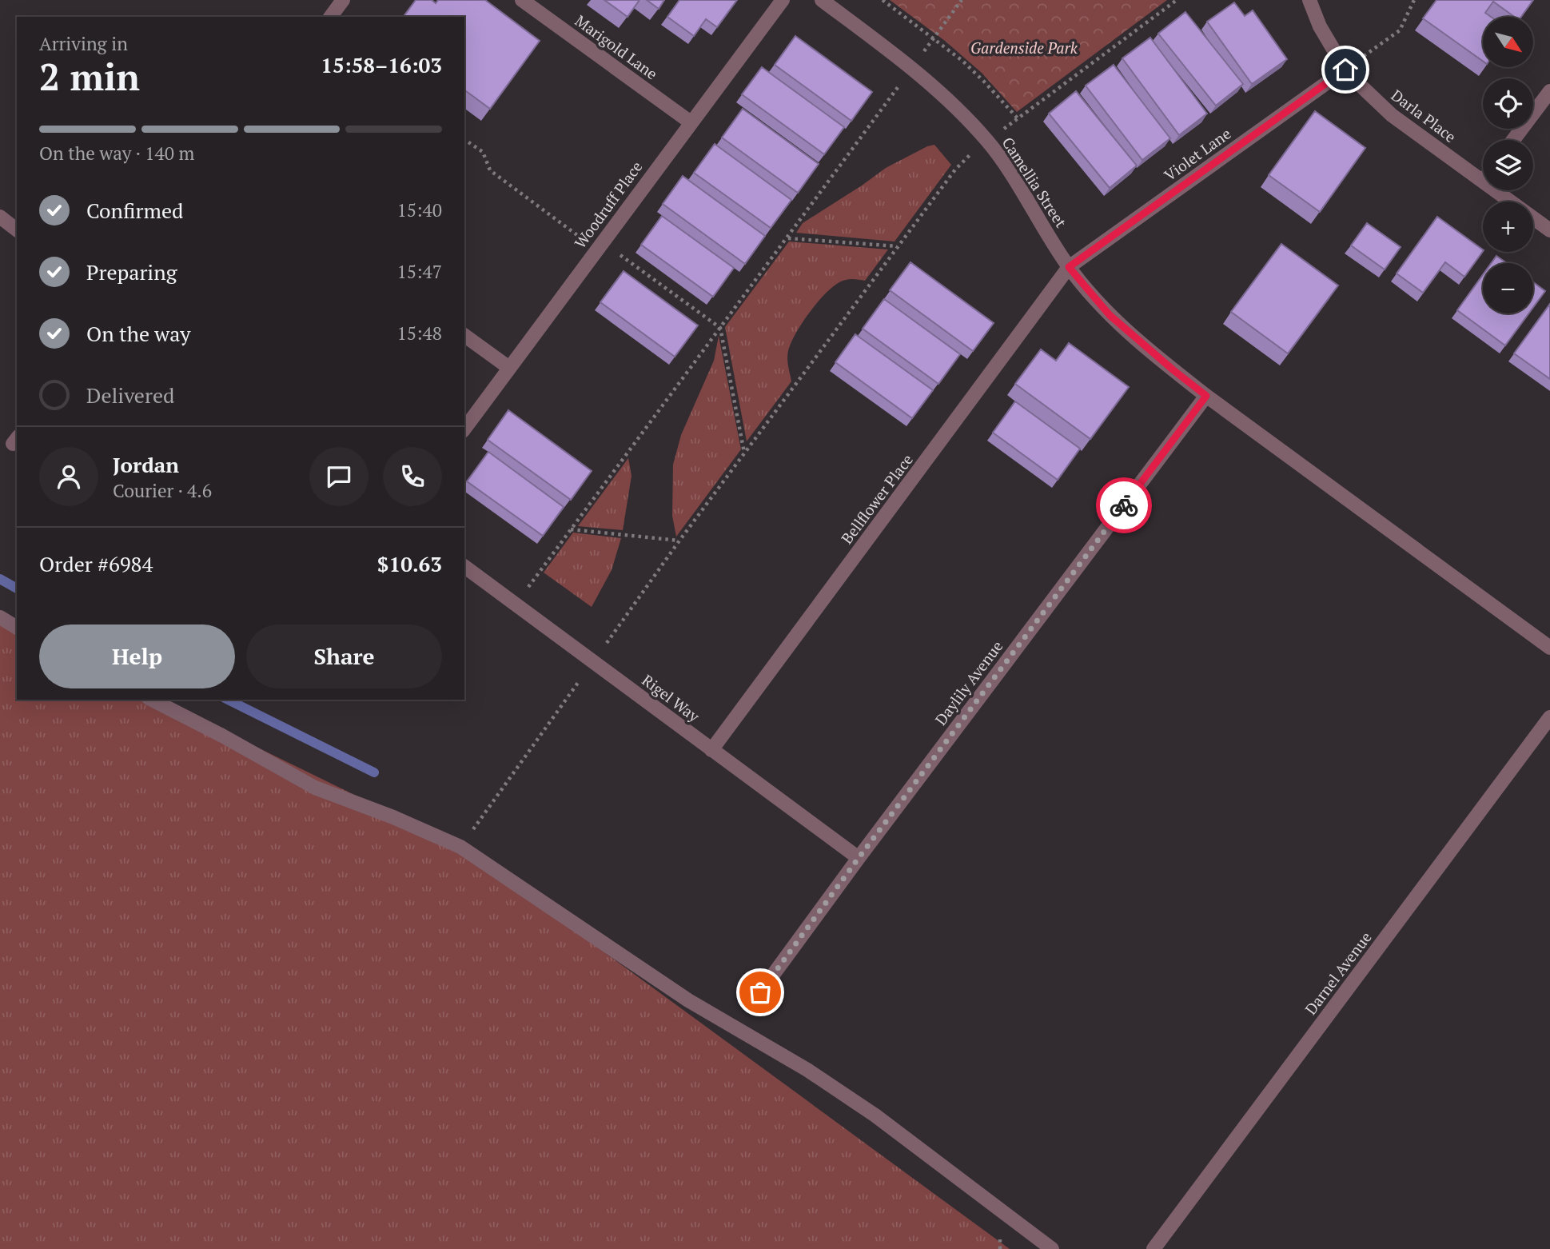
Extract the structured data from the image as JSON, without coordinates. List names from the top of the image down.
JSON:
{
  "streets": {
    "street": [
      "Marigold Lane",
      "Darla Place",
      "Violet Lane",
      "Camellia Street",
      "Woodruff Place",
      "Bellflower Place",
      "Daylily Avenue",
      "Rigel Way",
      "Darnel Avenue"
    ]
  },
  "crossings": [
    ["Marigold Lane", "Woodruff Place"],
    ["Darla Place", "Violet Lane"],
    ["Violet Lane", "Camellia Street"],
    ["Violet Lane", "Bellflower Place"],
    ["Camellia Street", "Bellflower Place"],
    ["Camellia Street", "Daylily Avenue"],
    ["Bellflower Place", "Rigel Way"],
    ["Daylily Avenue", "Rigel Way"]
  ],
  "parks": ["Gardenside Park"],
  "north": "bottom right",
  "page": {
    "map_buttons": ["+", "−"],
    "heading": ["2 min", "Arriving in", "15:58–16:03"],
    "panel": [
      "Jordan",
      "Courier · 4.6",
      "Order #6984",
      "$10.63"
    ],
    "bar": "On the way · 140 m",
    "list": [
      ["Confirmed", "15:40"],
      ["Preparing", "15:47"],
      ["On the way", "15:48"],
      "Delivered"
    ],
    "buttons": ["Help", "Share"]
  }
}
